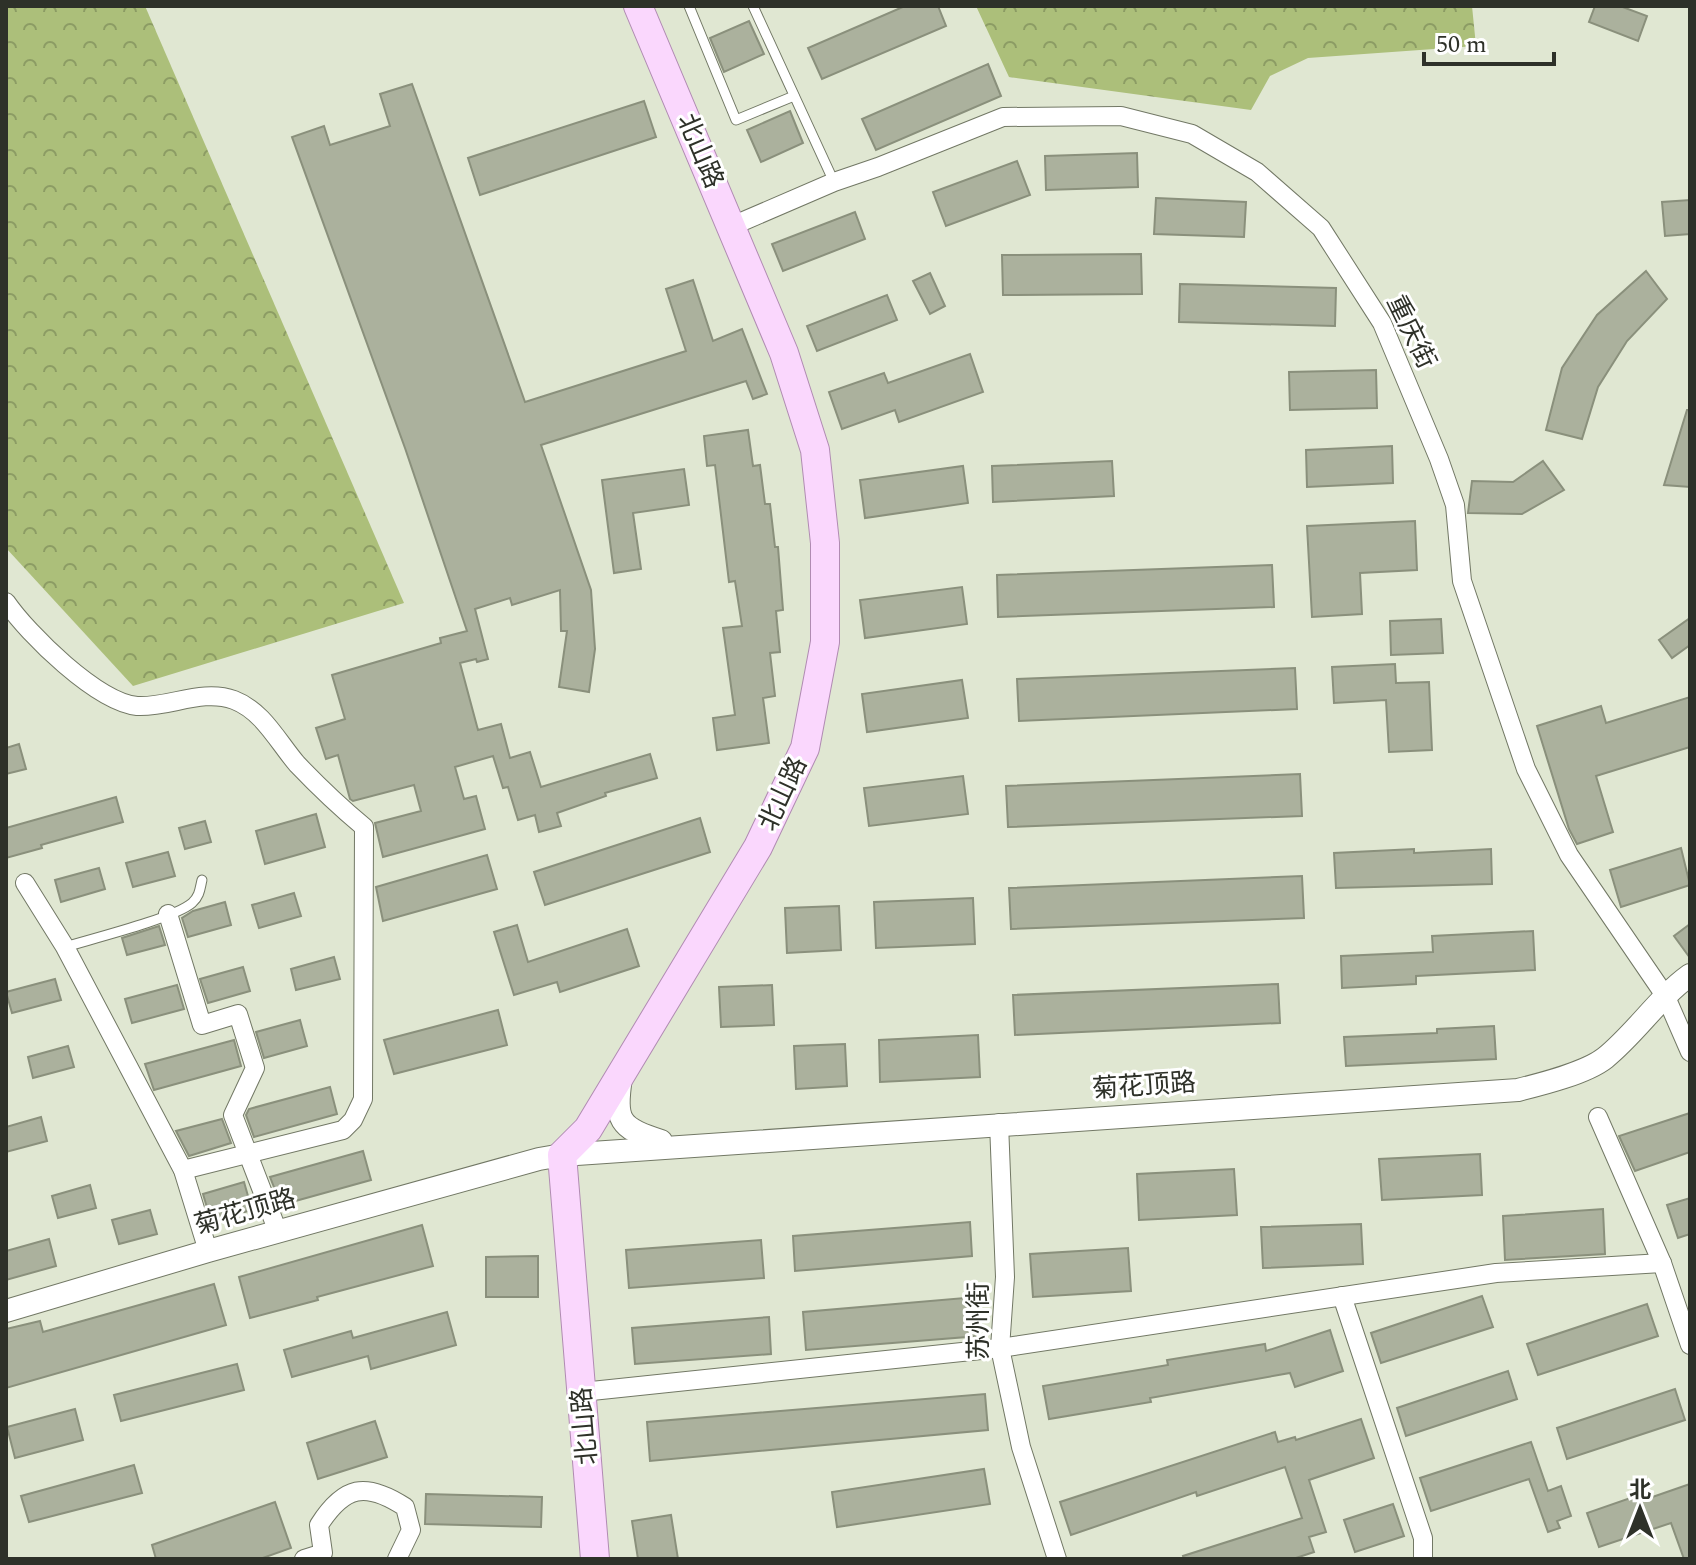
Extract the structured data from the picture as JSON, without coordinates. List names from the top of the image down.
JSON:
{
  "streets": {
    "main road": ["北山路"],
    "street": ["重庆街", "菊花顶路", "苏州街"]
  },
  "crossings": [
    ["北山路", "重庆街"],
    ["北山路", "菊花顶路"],
    ["重庆街", "菊花顶路"],
    ["菊花顶路", "苏州街"]
  ],
  "scale_bar": "50 m",
  "north": "top"
}
